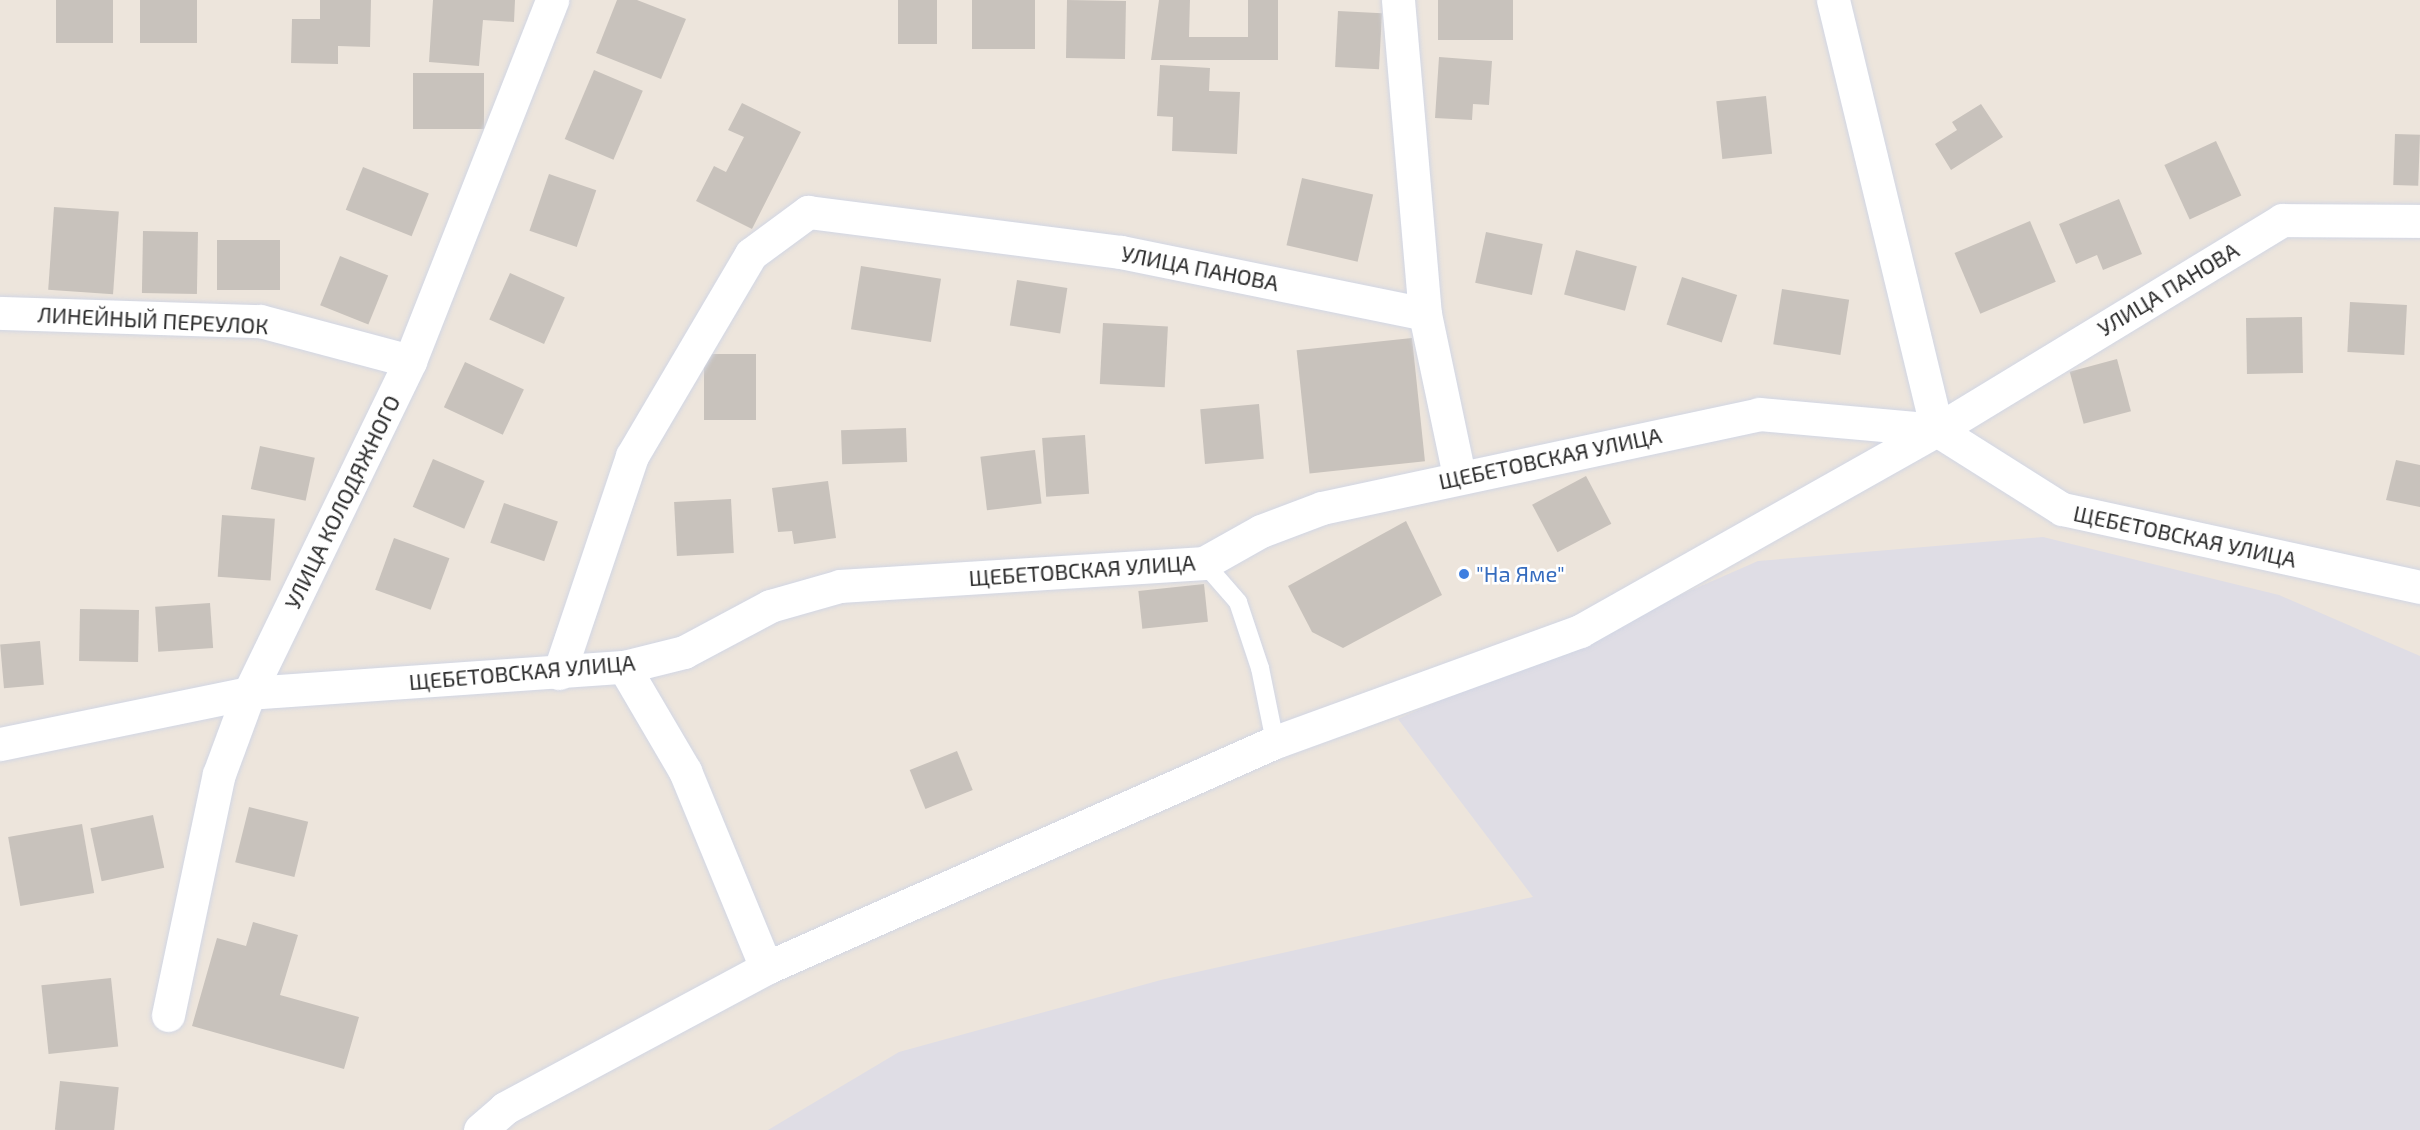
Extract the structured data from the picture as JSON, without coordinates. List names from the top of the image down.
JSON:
{
  "streets": {
    "street": [
      "УЛИЦА ПАНОВА",
      "ЛИНЕЙНЫЙ ПЕРЕУЛОК",
      "ЩЕБЕТОВСКАЯ УЛИЦА",
      "УЛИЦА КОЛОДЯЖНОГО"
    ]
  },
  "crossings": [
    ["УЛИЦА ПАНОВА", "ЩЕБЕТОВСКАЯ УЛИЦА"],
    ["ЛИНЕЙНЫЙ ПЕРЕУЛОК", "УЛИЦА КОЛОДЯЖНОГО"],
    ["ЩЕБЕТОВСКАЯ УЛИЦА", "УЛИЦА КОЛОДЯЖНОГО"]
  ],
  "places": ["\"На Яме\""]
}
